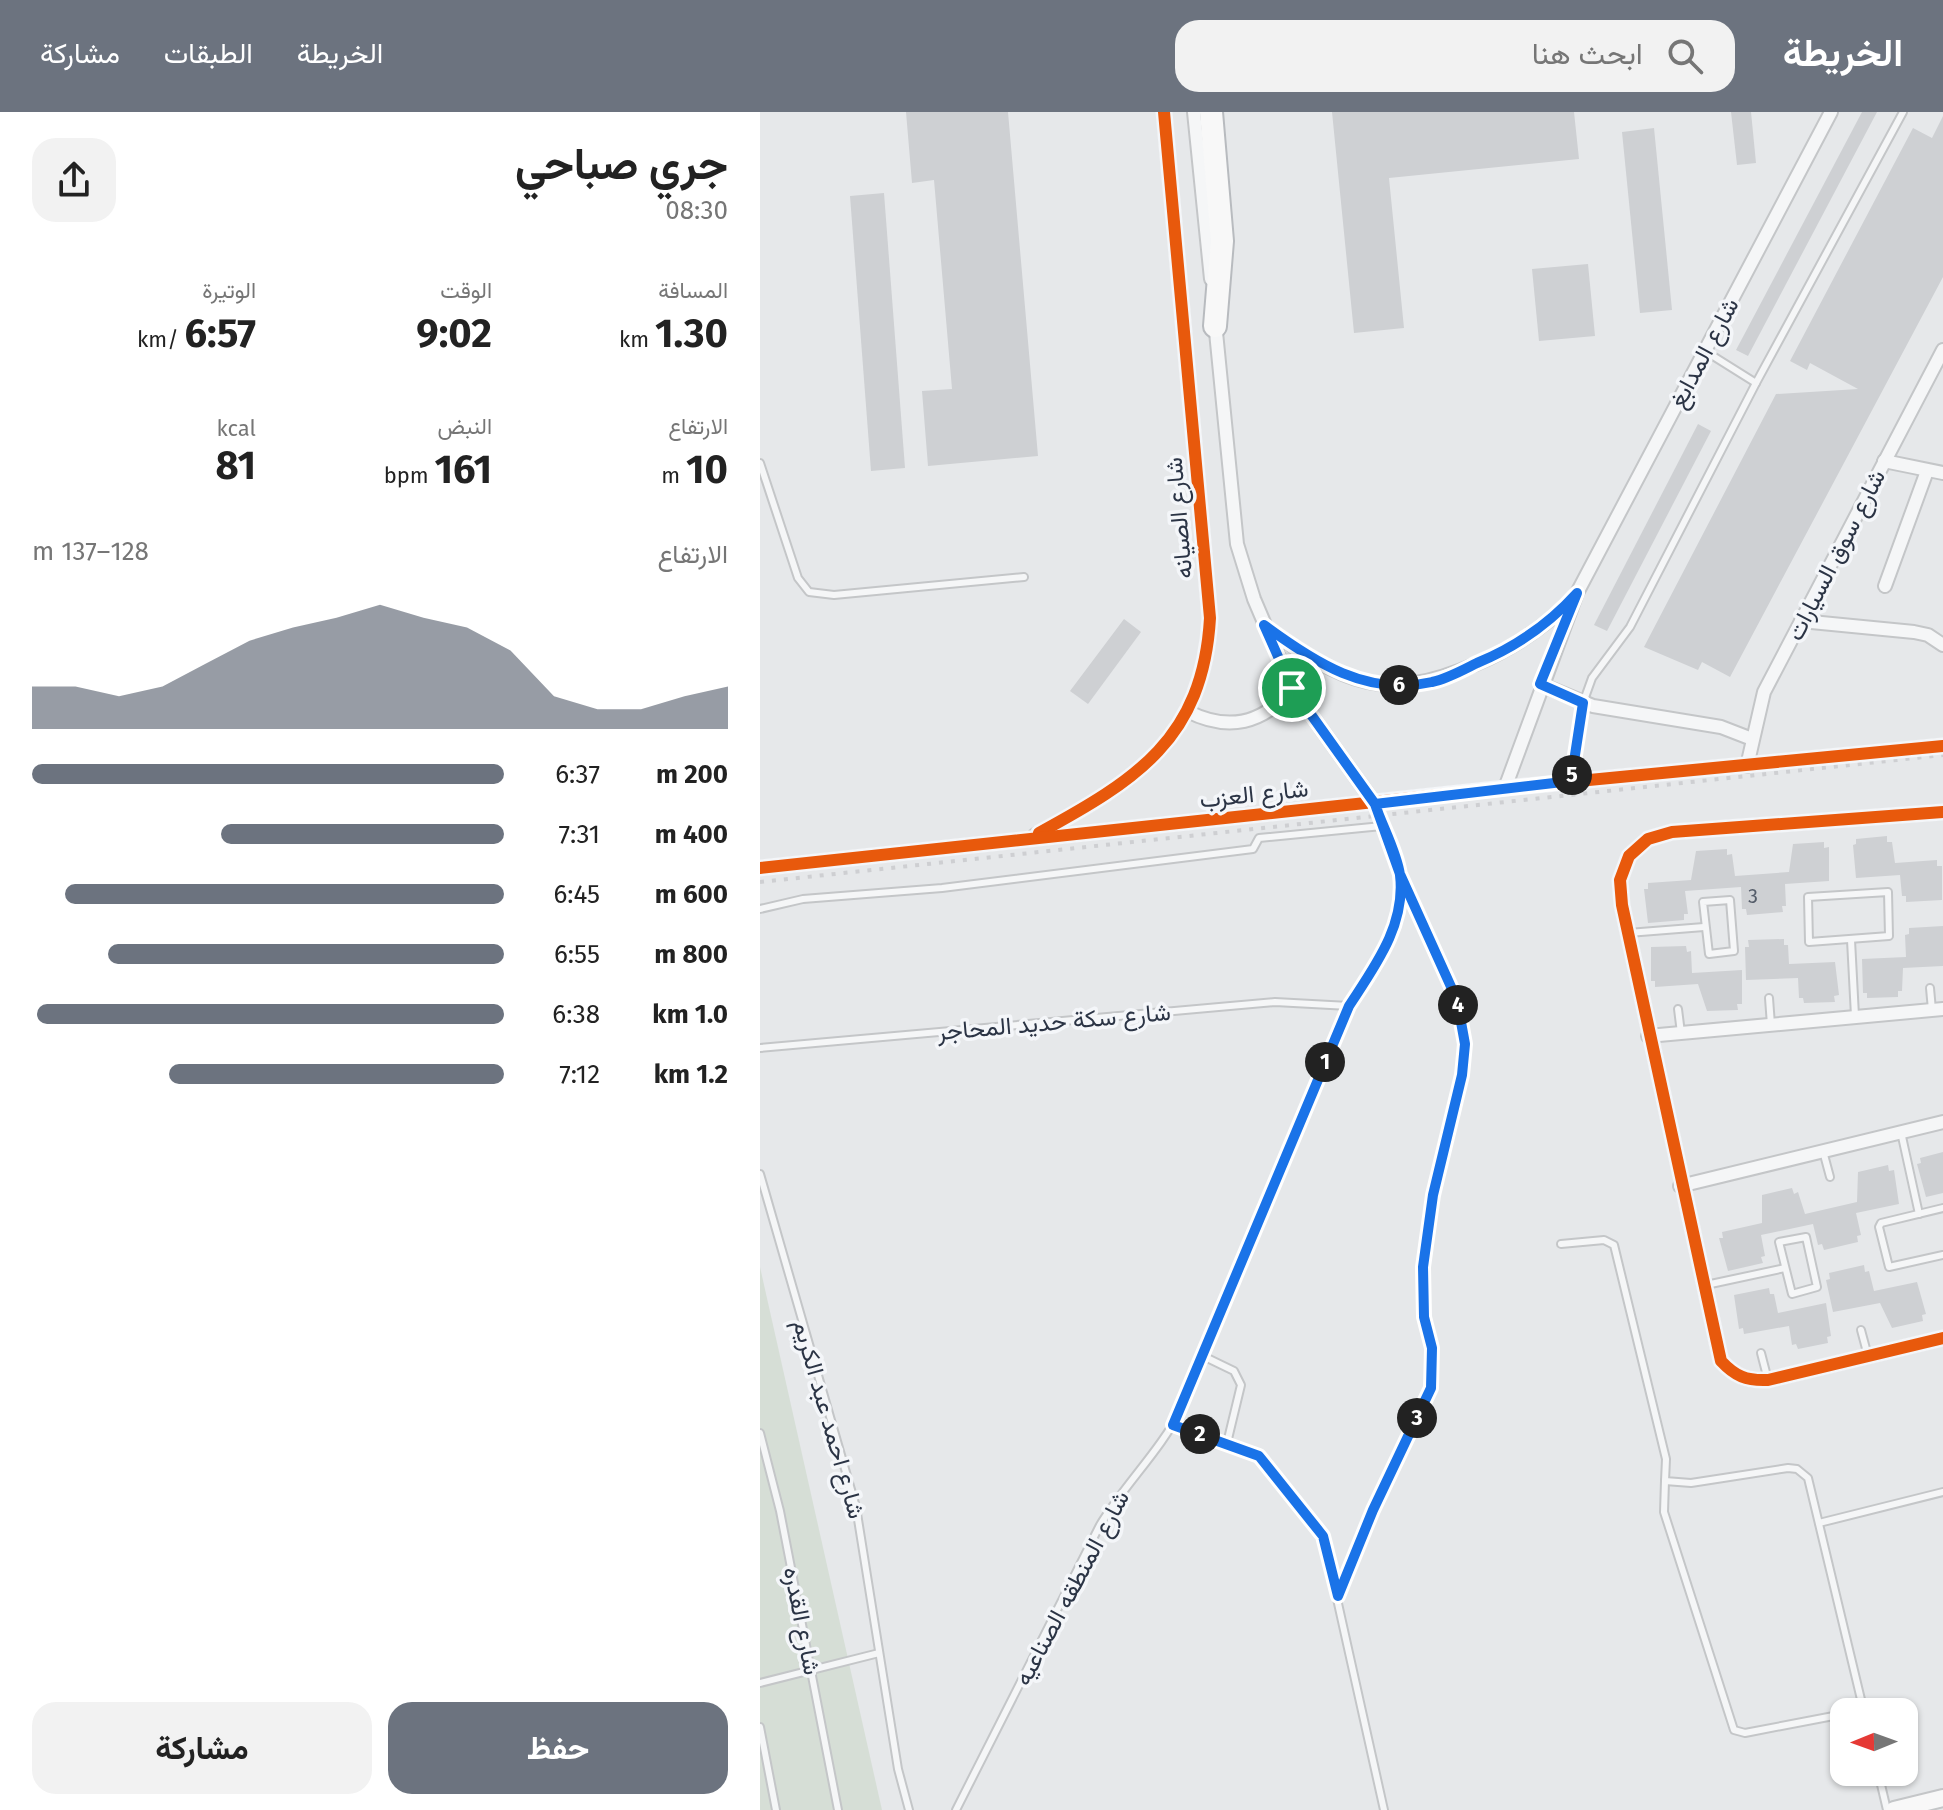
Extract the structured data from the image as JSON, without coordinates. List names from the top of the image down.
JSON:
{
  "streets": {
    "street": [
      "شارع المدابغ",
      "شارع الصيانه",
      "شارع سوق السيارات",
      "شارع العزب"
    ],
    "lane": [
      "شارع سكة حديد المحاجر",
      "شارع احمد عبد الكريم",
      "شارع المنطقه الصناعيه",
      "شارع القدره"
    ]
  },
  "crossings": [
    ["شارع المدابغ", "شارع العزب"],
    ["شارع الصيانه", "شارع العزب"],
    ["شارع سوق السيارات", "شارع العزب"],
    ["شارع سكة حديد المحاجر", "شارع المنطقه الصناعيه"]
  ],
  "house_numbers": ["3"],
  "north": "left",
  "page": {
    "header": "الخريطة",
    "search": "ابحث هنا",
    "nav": ["الخريطة", "الطبقات", "مشاركة"],
    "heading": ["جري صباحي", "08:30"],
    "stats": [
      ["المسافة", "1.30 km"],
      ["الوقت", "9:02"],
      ["الوتيرة", "6:57 /km"],
      ["الارتفاع", "10 m"],
      ["النبض", "161 bpm"],
      ["kcal", "81"]
    ],
    "chart": ["الارتفاع", "128–137 m"],
    "pins": [
      "6",
      "5",
      "4",
      "1",
      "3",
      "2"
    ],
    "list": [
      {
        "name": "200 m",
        "note": "6:37"
      },
      {
        "name": "400 m",
        "note": "7:31"
      },
      {
        "name": "600 m",
        "note": "6:45"
      },
      {
        "name": "800 m",
        "note": "6:55"
      },
      {
        "name": "1.0 km",
        "note": "6:38"
      },
      {
        "name": "1.2 km",
        "note": "7:12"
      }
    ],
    "buttons": ["حفظ", "مشاركة"]
  }
}
